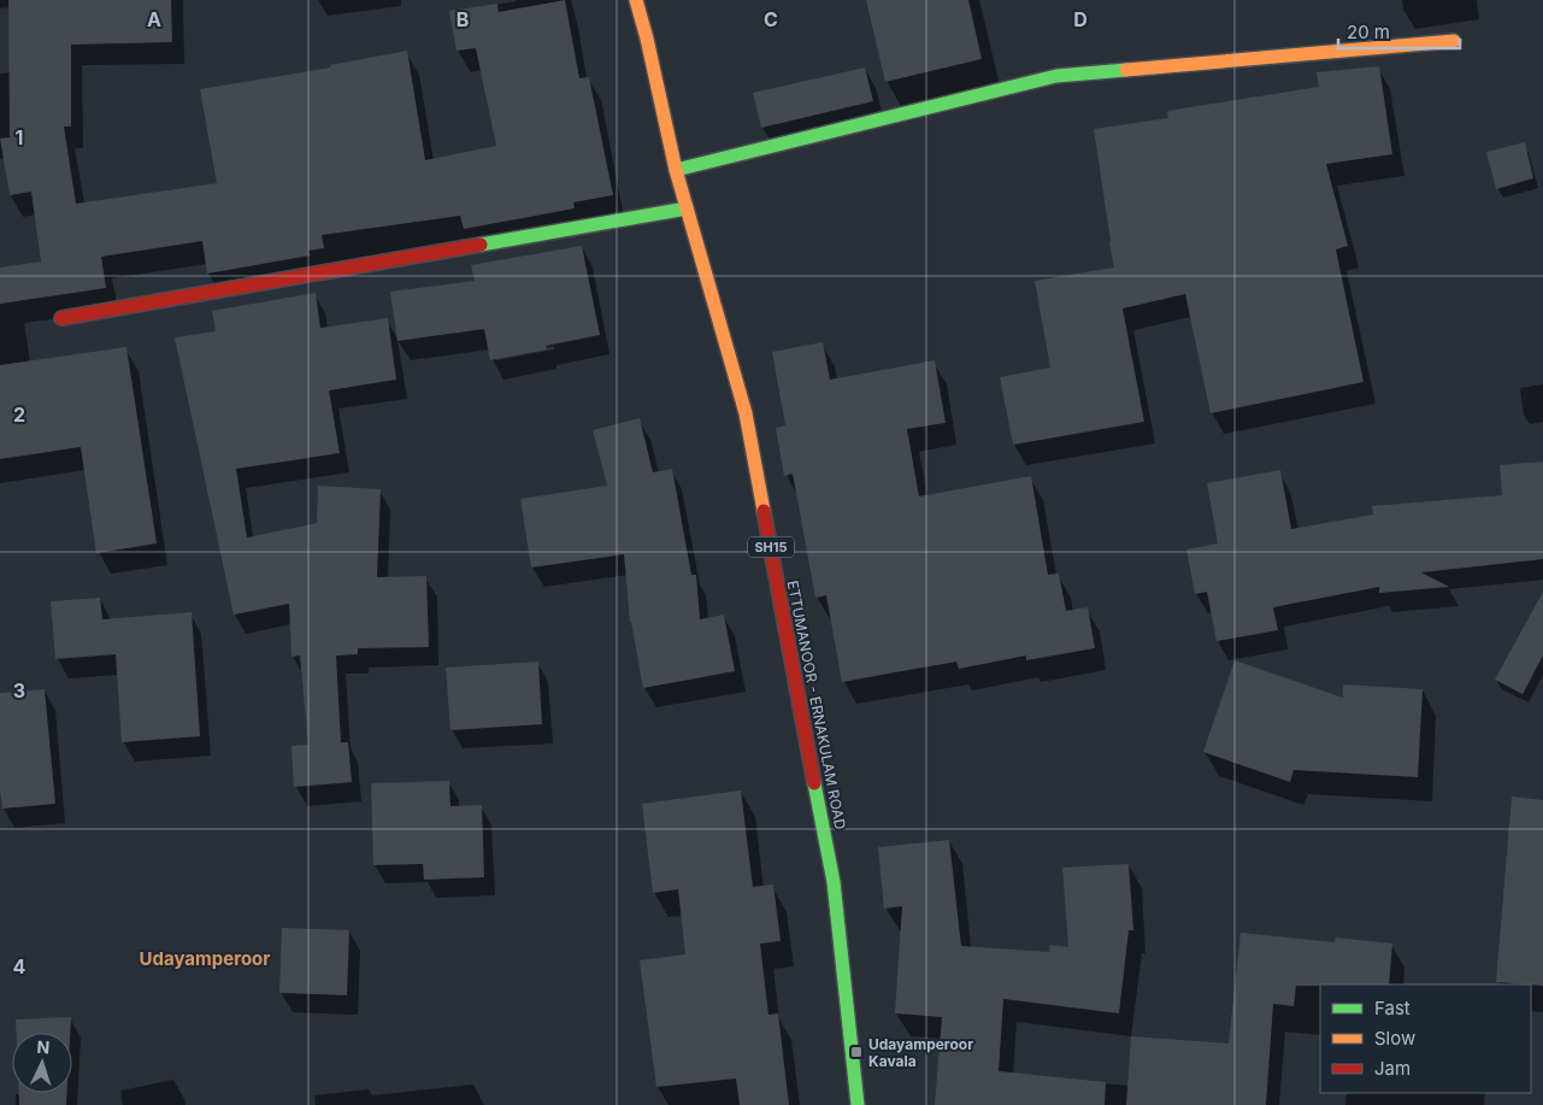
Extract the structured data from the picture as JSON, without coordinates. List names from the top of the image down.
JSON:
{
  "streets": {
    "street": ["SH15", "ETTUMANOOR - ERNAKULAM ROAD"]
  },
  "districts": ["Udayamperoor"],
  "places": {
    "transit": ["Udayamperoor Kavala"]
  },
  "legend": ["Fast", "Slow", "Jam"],
  "scale_bar": "20 m",
  "north": "top",
  "grid": {
    "columns": [
      "A",
      "B",
      "C",
      "D"
    ],
    "rows": [
      "1",
      "2",
      "3",
      "4"
    ]
  }
}
